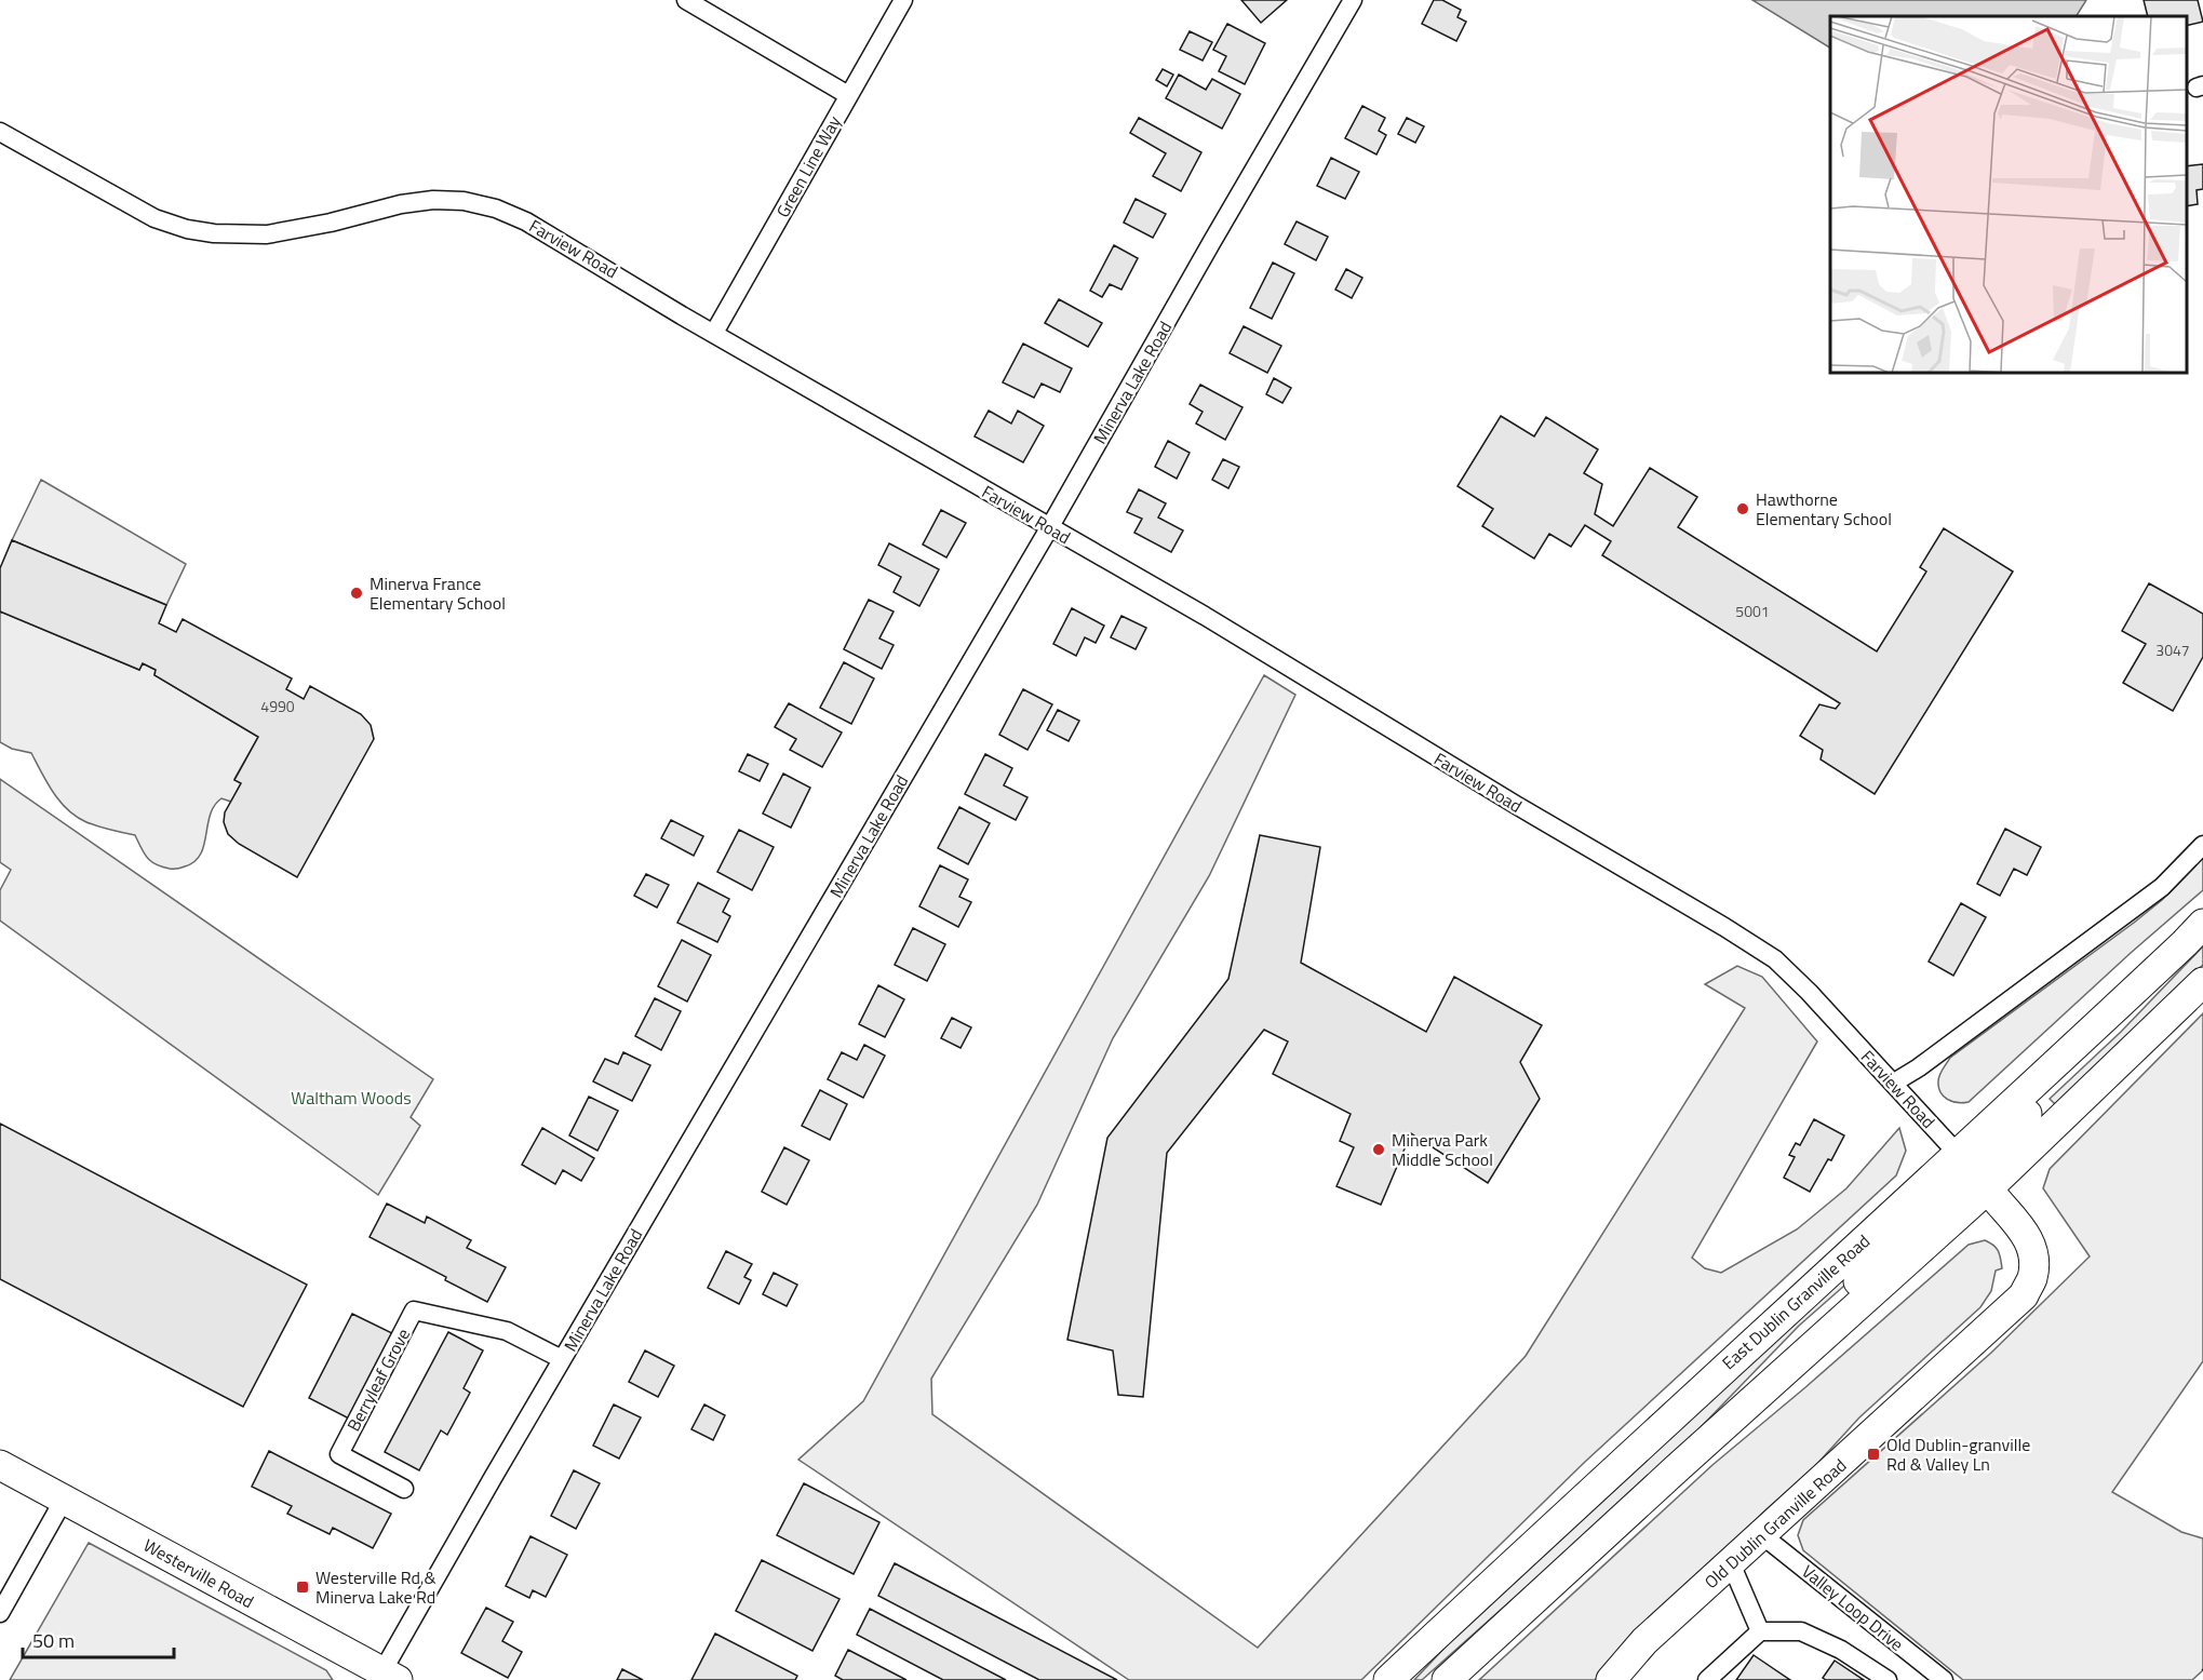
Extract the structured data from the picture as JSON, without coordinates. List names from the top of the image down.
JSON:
{
  "streets": {
    "main road": ["East Dublin Granville Road", "Old Dublin Granville Road", "Westerville Road"],
    "street": [
      "Green Line Way",
      "Farview Road",
      "Minerva Lake Road",
      "Berryleaf Grove",
      "Valley Loop Drive"
    ]
  },
  "crossings": [
    ["Green Line Way", "Farview Road"],
    ["Farview Road", "Minerva Lake Road"],
    ["Farview Road", "East Dublin Granville Road"],
    ["Minerva Lake Road", "Berryleaf Grove"],
    ["Minerva Lake Road", "Westerville Road"],
    ["Old Dublin Granville Road", "Valley Loop Drive"]
  ],
  "parks": ["Waltham Woods"],
  "places": {
    "other": ["Hawthorne Elementary School", "Minerva France Elementary School", "Minerva Park Middle School"],
    "transit": ["Old Dublin-granville Rd & Valley Ln", "Westerville Rd & Minerva Lake Rd"]
  },
  "house_numbers": ["5001", "3047", "4990"],
  "scale_bar": "50 m"
}
